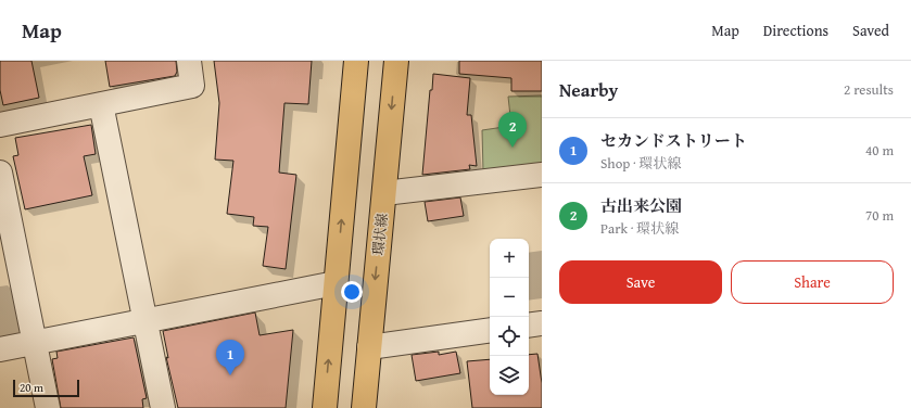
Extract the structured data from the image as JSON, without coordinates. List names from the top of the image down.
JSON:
{
  "streets": {
    "main road": ["環状線"]
  },
  "scale_bar": "20 m",
  "page": {
    "header": "Map",
    "nav": ["Map", "Directions", "Saved"],
    "heading": ["Nearby", "2 results"],
    "pins": ["2", "1"],
    "list": [
      {
        "mark": "1",
        "name": "セカンドストリート",
        "note": "Shop · 環状線",
        "value": "40 m"
      },
      {
        "mark": "2",
        "name": "古出来公園",
        "note": "Park · 環状線",
        "value": "70 m"
      }
    ],
    "map_buttons": ["+", "−"],
    "buttons": ["Save", "Share"],
    "scale": "20 m"
  }
}
